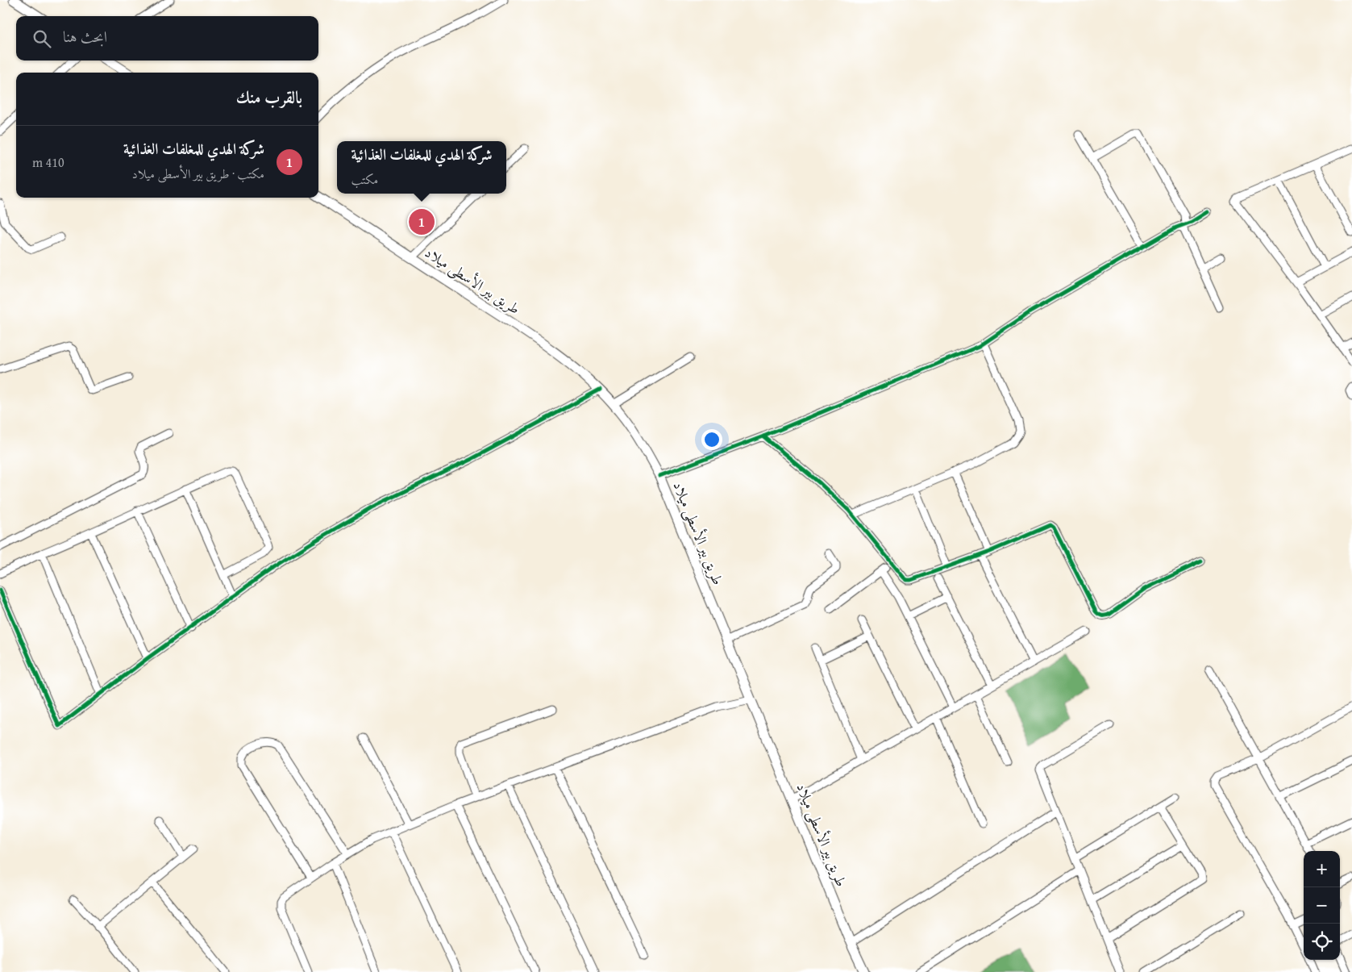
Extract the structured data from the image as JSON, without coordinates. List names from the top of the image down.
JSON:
{
  "streets": {
    "main road": ["طريق بير الأسطى ميلاد"]
  },
  "page": {
    "search": "ابحث هنا",
    "heading": "بالقرب منك",
    "list": [
      {
        "mark": "1",
        "name": "شركة الهدي للمغلفات الغذائية",
        "note": "مكتب · طريق بير الأسطى ميلاد",
        "value": "410 m"
      }
    ],
    "popup": ["شركة الهدي للمغلفات الغذائية", "مكتب"],
    "pins": "1",
    "map_buttons": ["+", "−"]
  }
}
